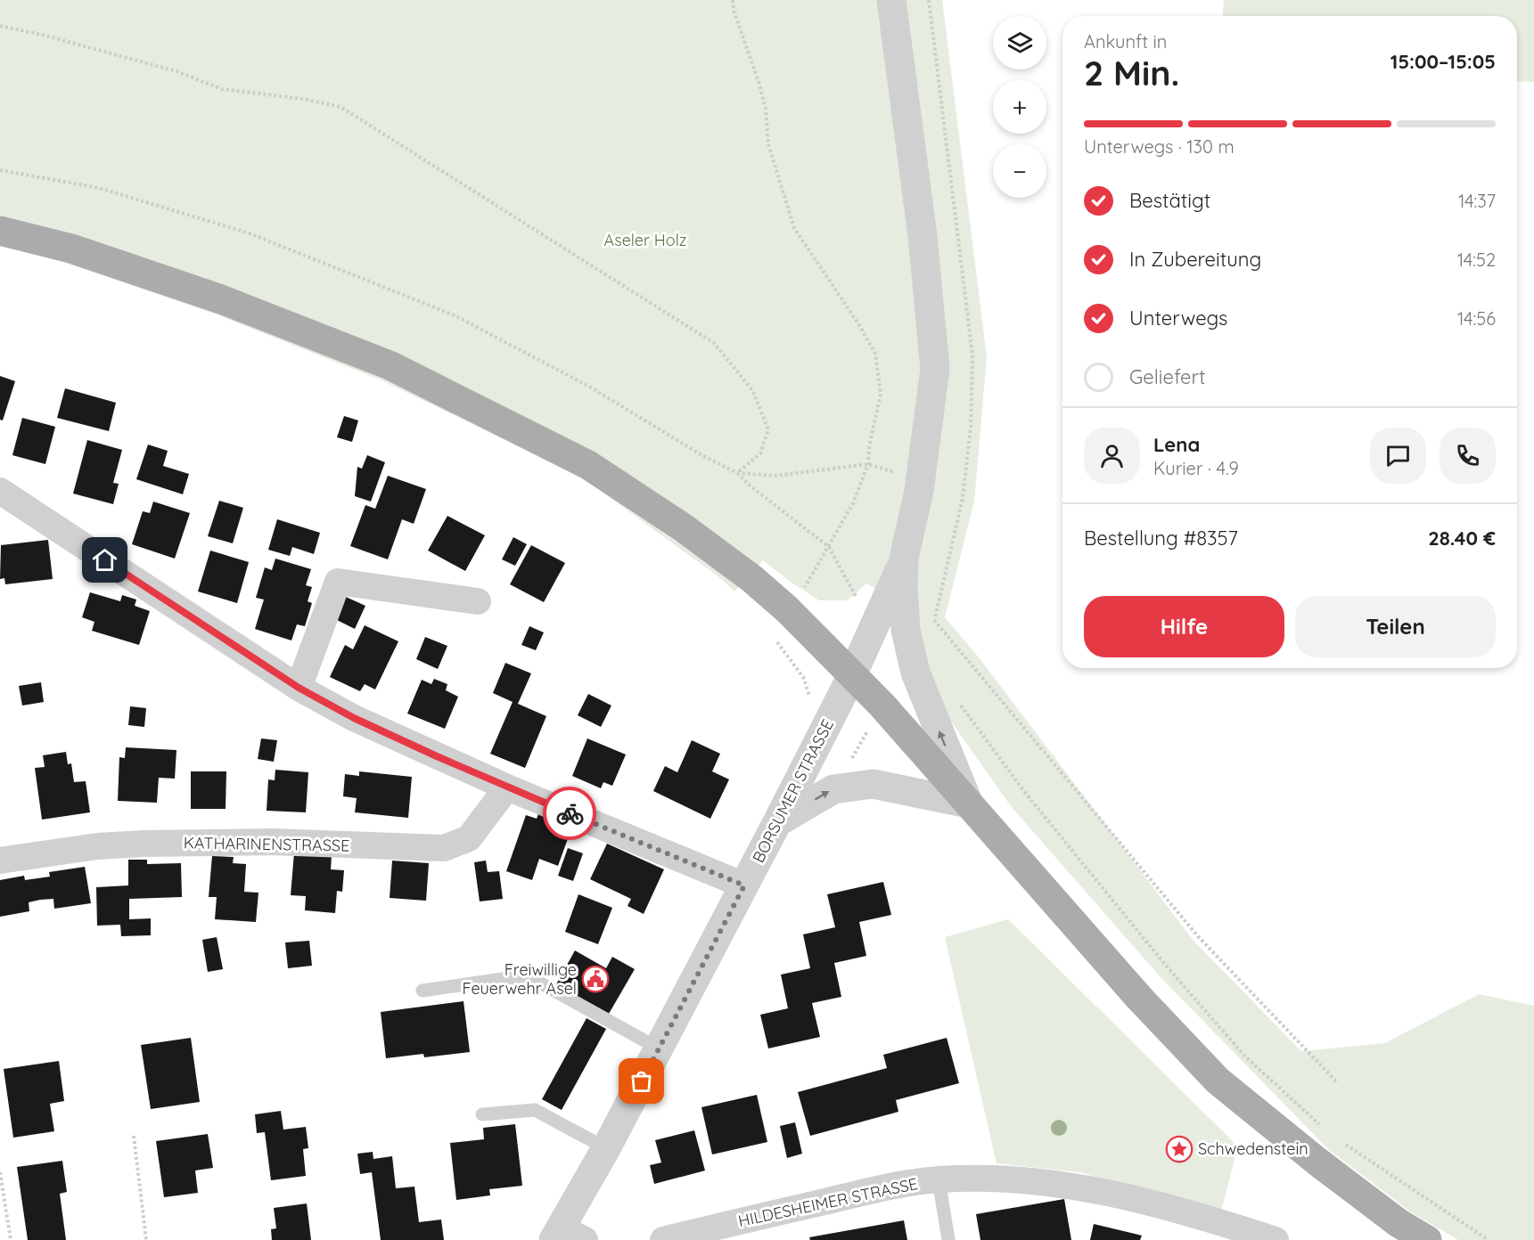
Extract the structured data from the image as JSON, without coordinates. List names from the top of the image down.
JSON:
{
  "streets": {
    "street": ["BORSUMER STRASSE", "KATHARINENSTRASSE", "HILDESHEIMER STRASSE"]
  },
  "parks": ["Aseler Holz"],
  "places": {
    "public building": ["Freiwillige Feuerwehr Asel"],
    "place": ["Schwedenstein"]
  },
  "page": {
    "map_buttons": ["+", "−"],
    "heading": ["2 Min.", "Ankunft in", "15:00–15:05"],
    "panel": [
      "Lena",
      "Kurier · 4.9",
      "Bestellung #8357",
      "28.40 €"
    ],
    "bar": "Unterwegs · 130 m",
    "list": [
      ["Bestätigt", "14:37"],
      ["In Zubereitung", "14:52"],
      ["Unterwegs", "14:56"],
      "Geliefert"
    ],
    "buttons": ["Hilfe", "Teilen"]
  }
}
